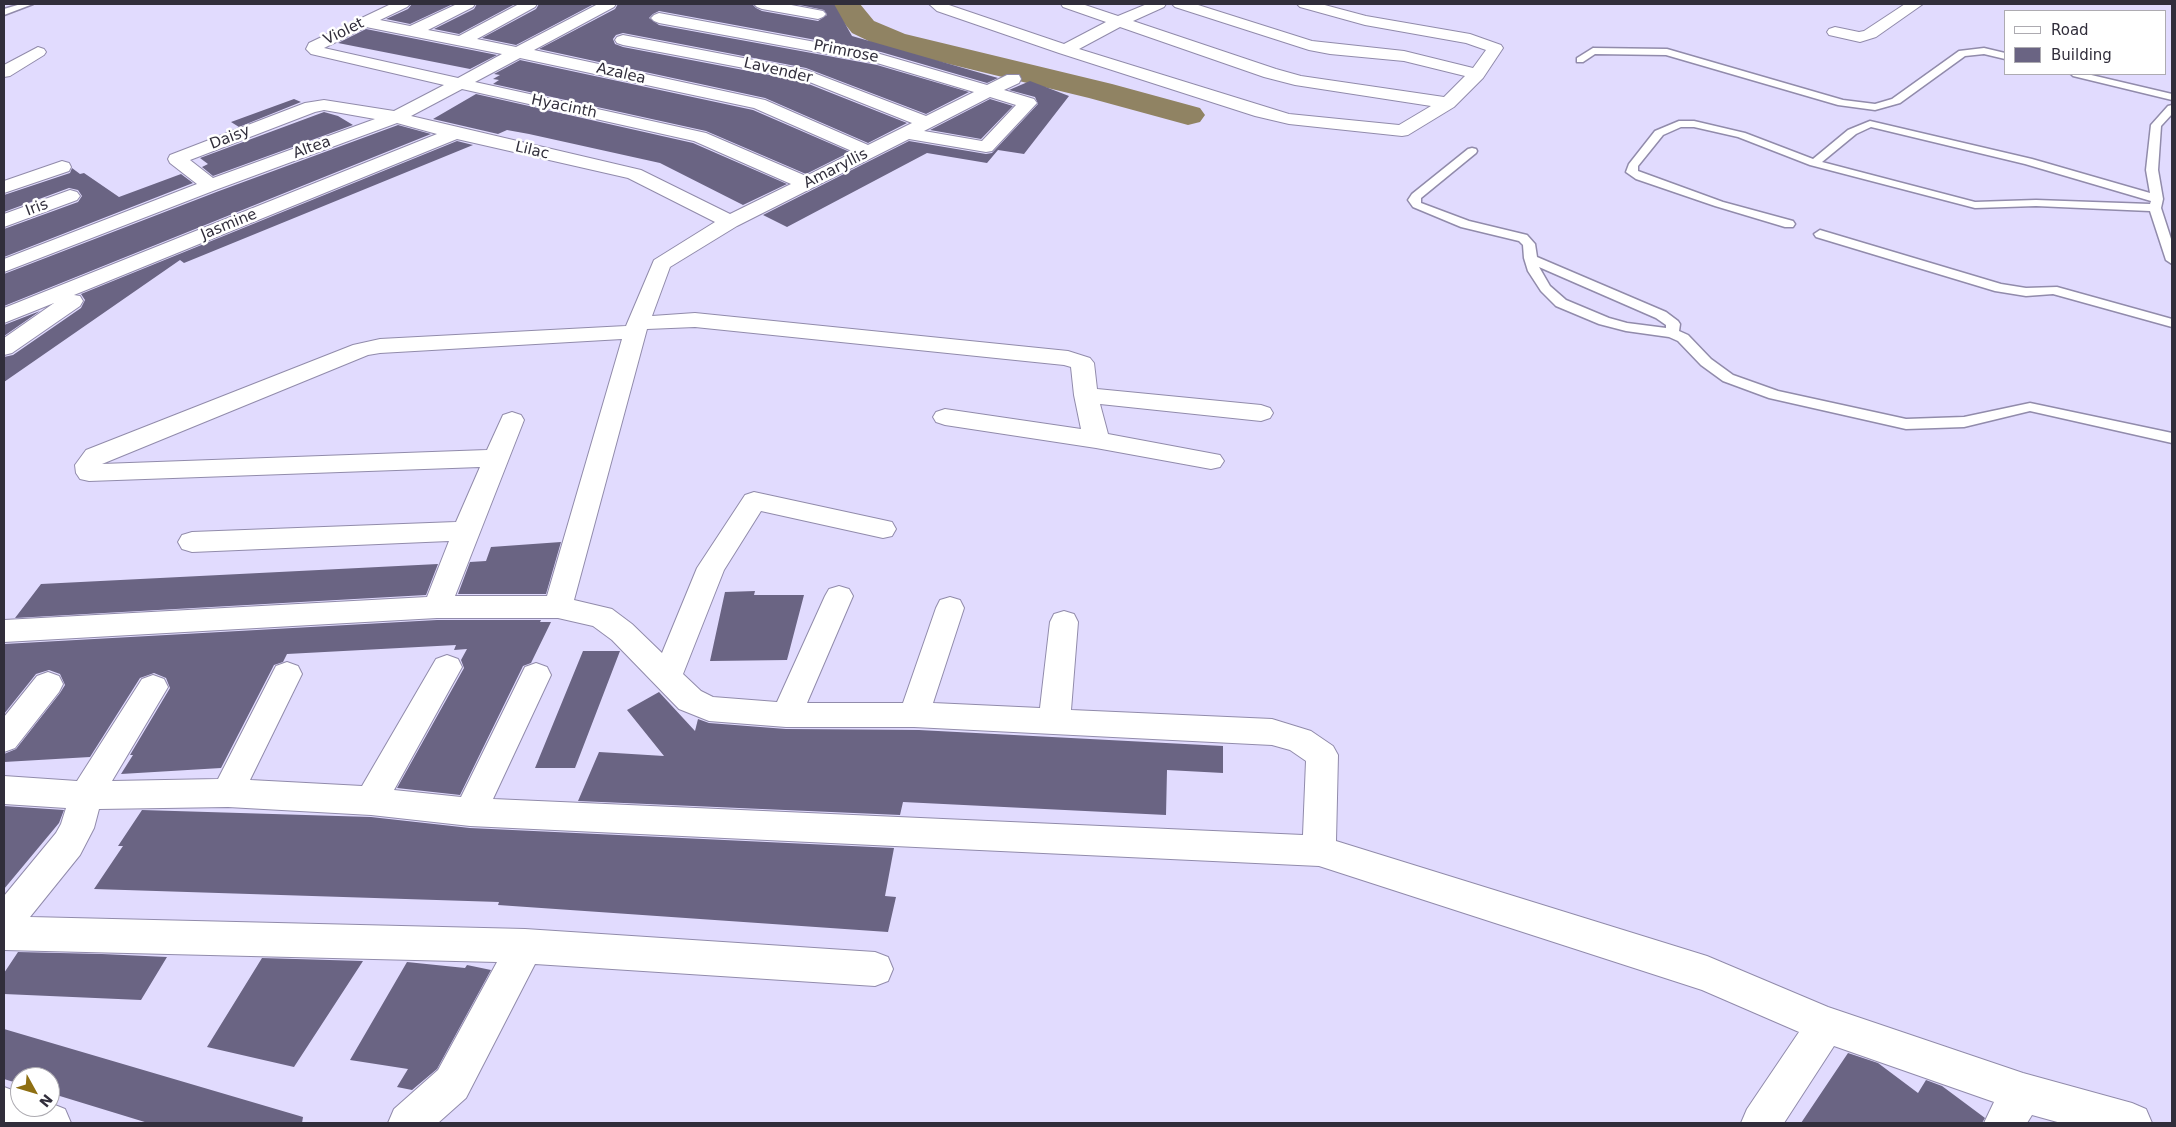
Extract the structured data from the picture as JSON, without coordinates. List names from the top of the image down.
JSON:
{
  "streets": {
    "street": [
      "Violet",
      "Primrose",
      "Lavender",
      "Azalea",
      "Hyacinth",
      "Daisy",
      "Altea",
      "Lilac",
      "Amaryllis",
      "Iris",
      "Jasmine"
    ]
  },
  "crossings": [
    ["Violet", "Azalea"],
    ["Violet", "Hyacinth"],
    ["Primrose", "Amaryllis"],
    ["Lavender", "Amaryllis"],
    ["Azalea", "Altea"],
    ["Azalea", "Amaryllis"],
    ["Hyacinth", "Altea"],
    ["Hyacinth", "Amaryllis"],
    ["Daisy", "Altea"],
    ["Daisy", "Lilac"],
    ["Altea", "Lilac"],
    ["Lilac", "Amaryllis"],
    ["Lilac", "Jasmine"]
  ],
  "legend": ["Road", "Building"],
  "north": "bottom right"
}
